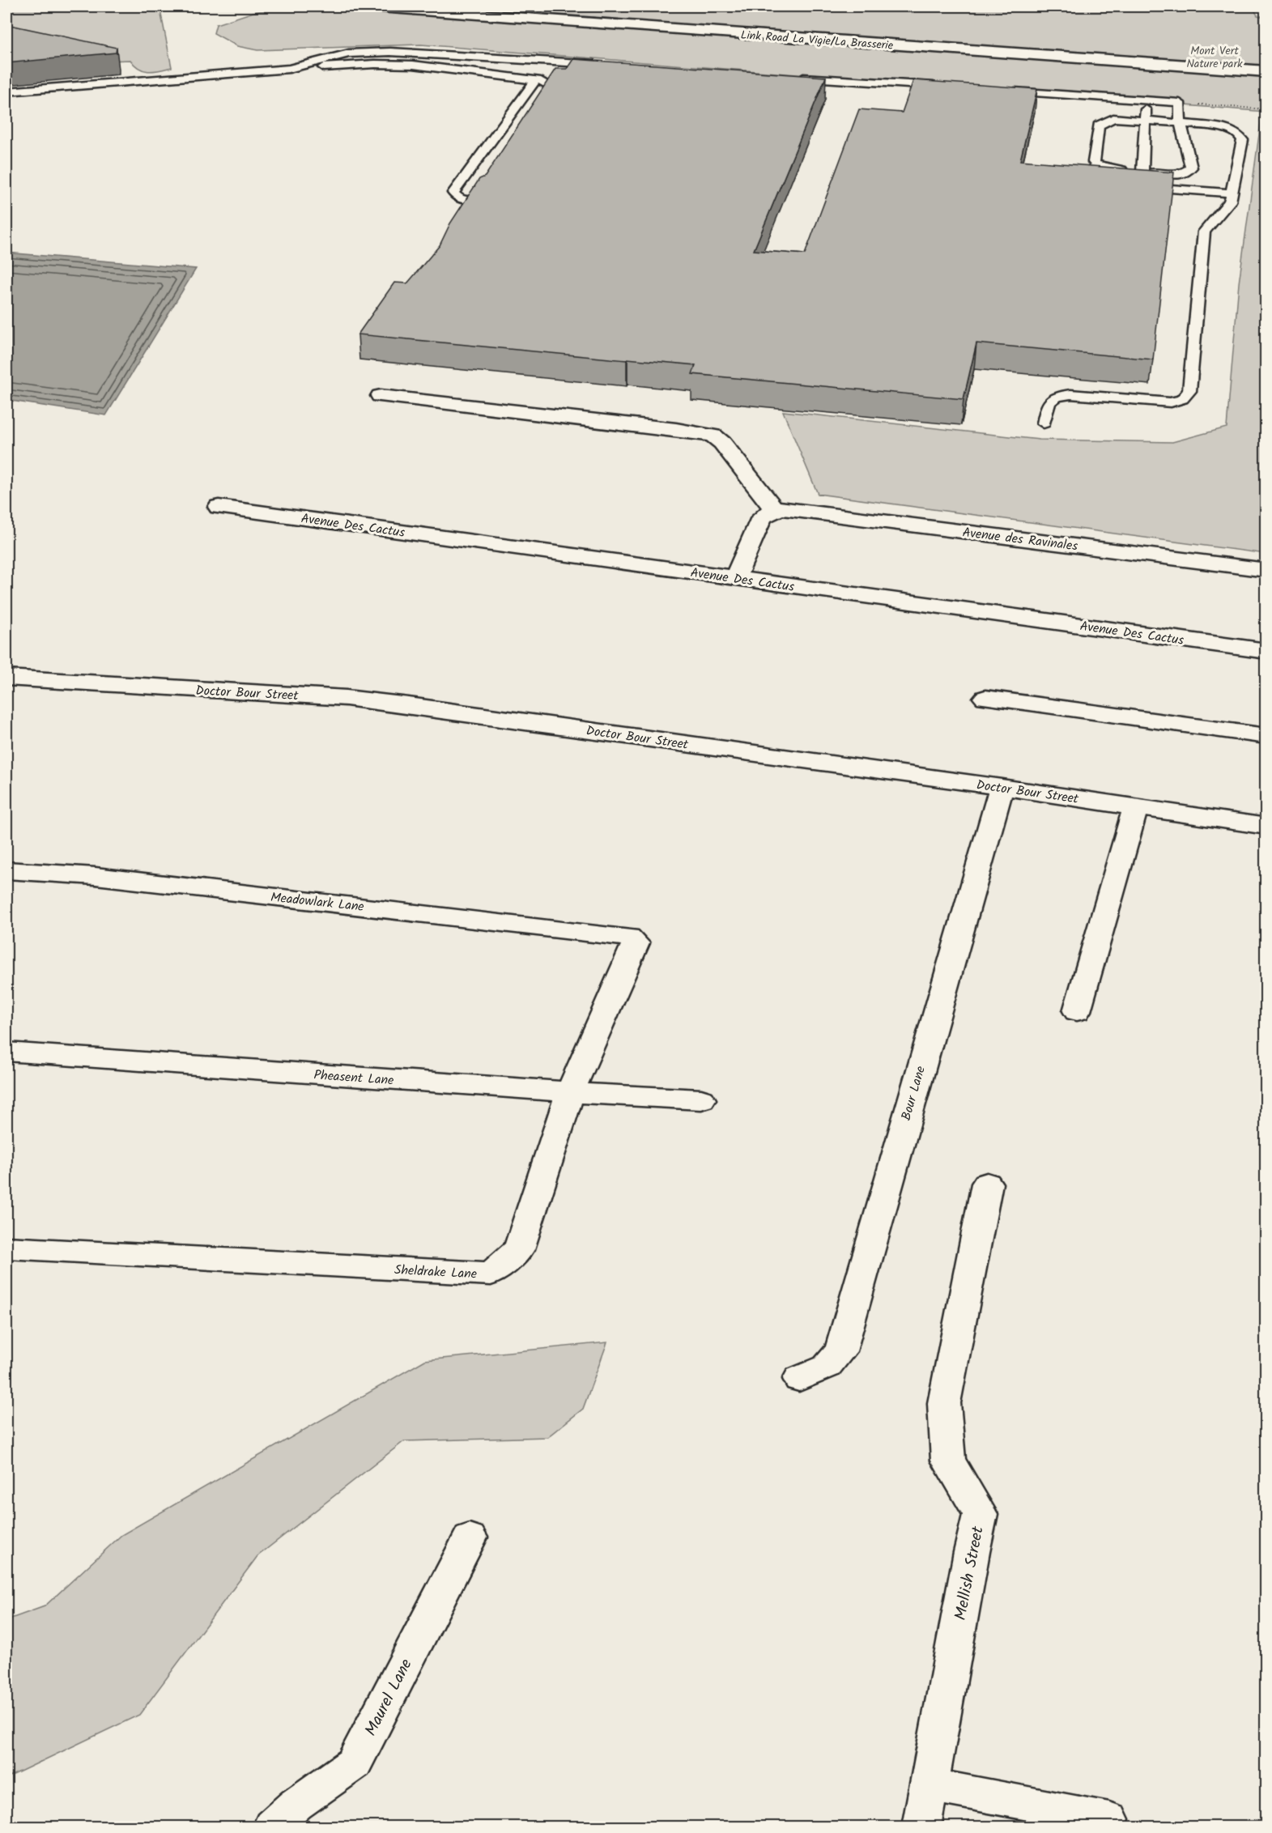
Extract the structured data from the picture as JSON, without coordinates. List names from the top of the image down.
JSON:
{
  "streets": {
    "street": [
      "Link Road La Vigie/La Brasserie",
      "Avenue Des Cactus",
      "Avenue des Ravinales",
      "Doctor Bour Street",
      "Meadowlark Lane",
      "Pheasent Lane",
      "Bour Lane",
      "Sheldrake Lane",
      "Mellish Street",
      "Maurel Lane"
    ]
  },
  "crossings": [
    ["Doctor Bour Street", "Bour Lane"],
    ["Meadowlark Lane", "Sheldrake Lane"],
    ["Pheasent Lane", "Sheldrake Lane"]
  ],
  "parks": ["Mont Vert Nature park"]
}
